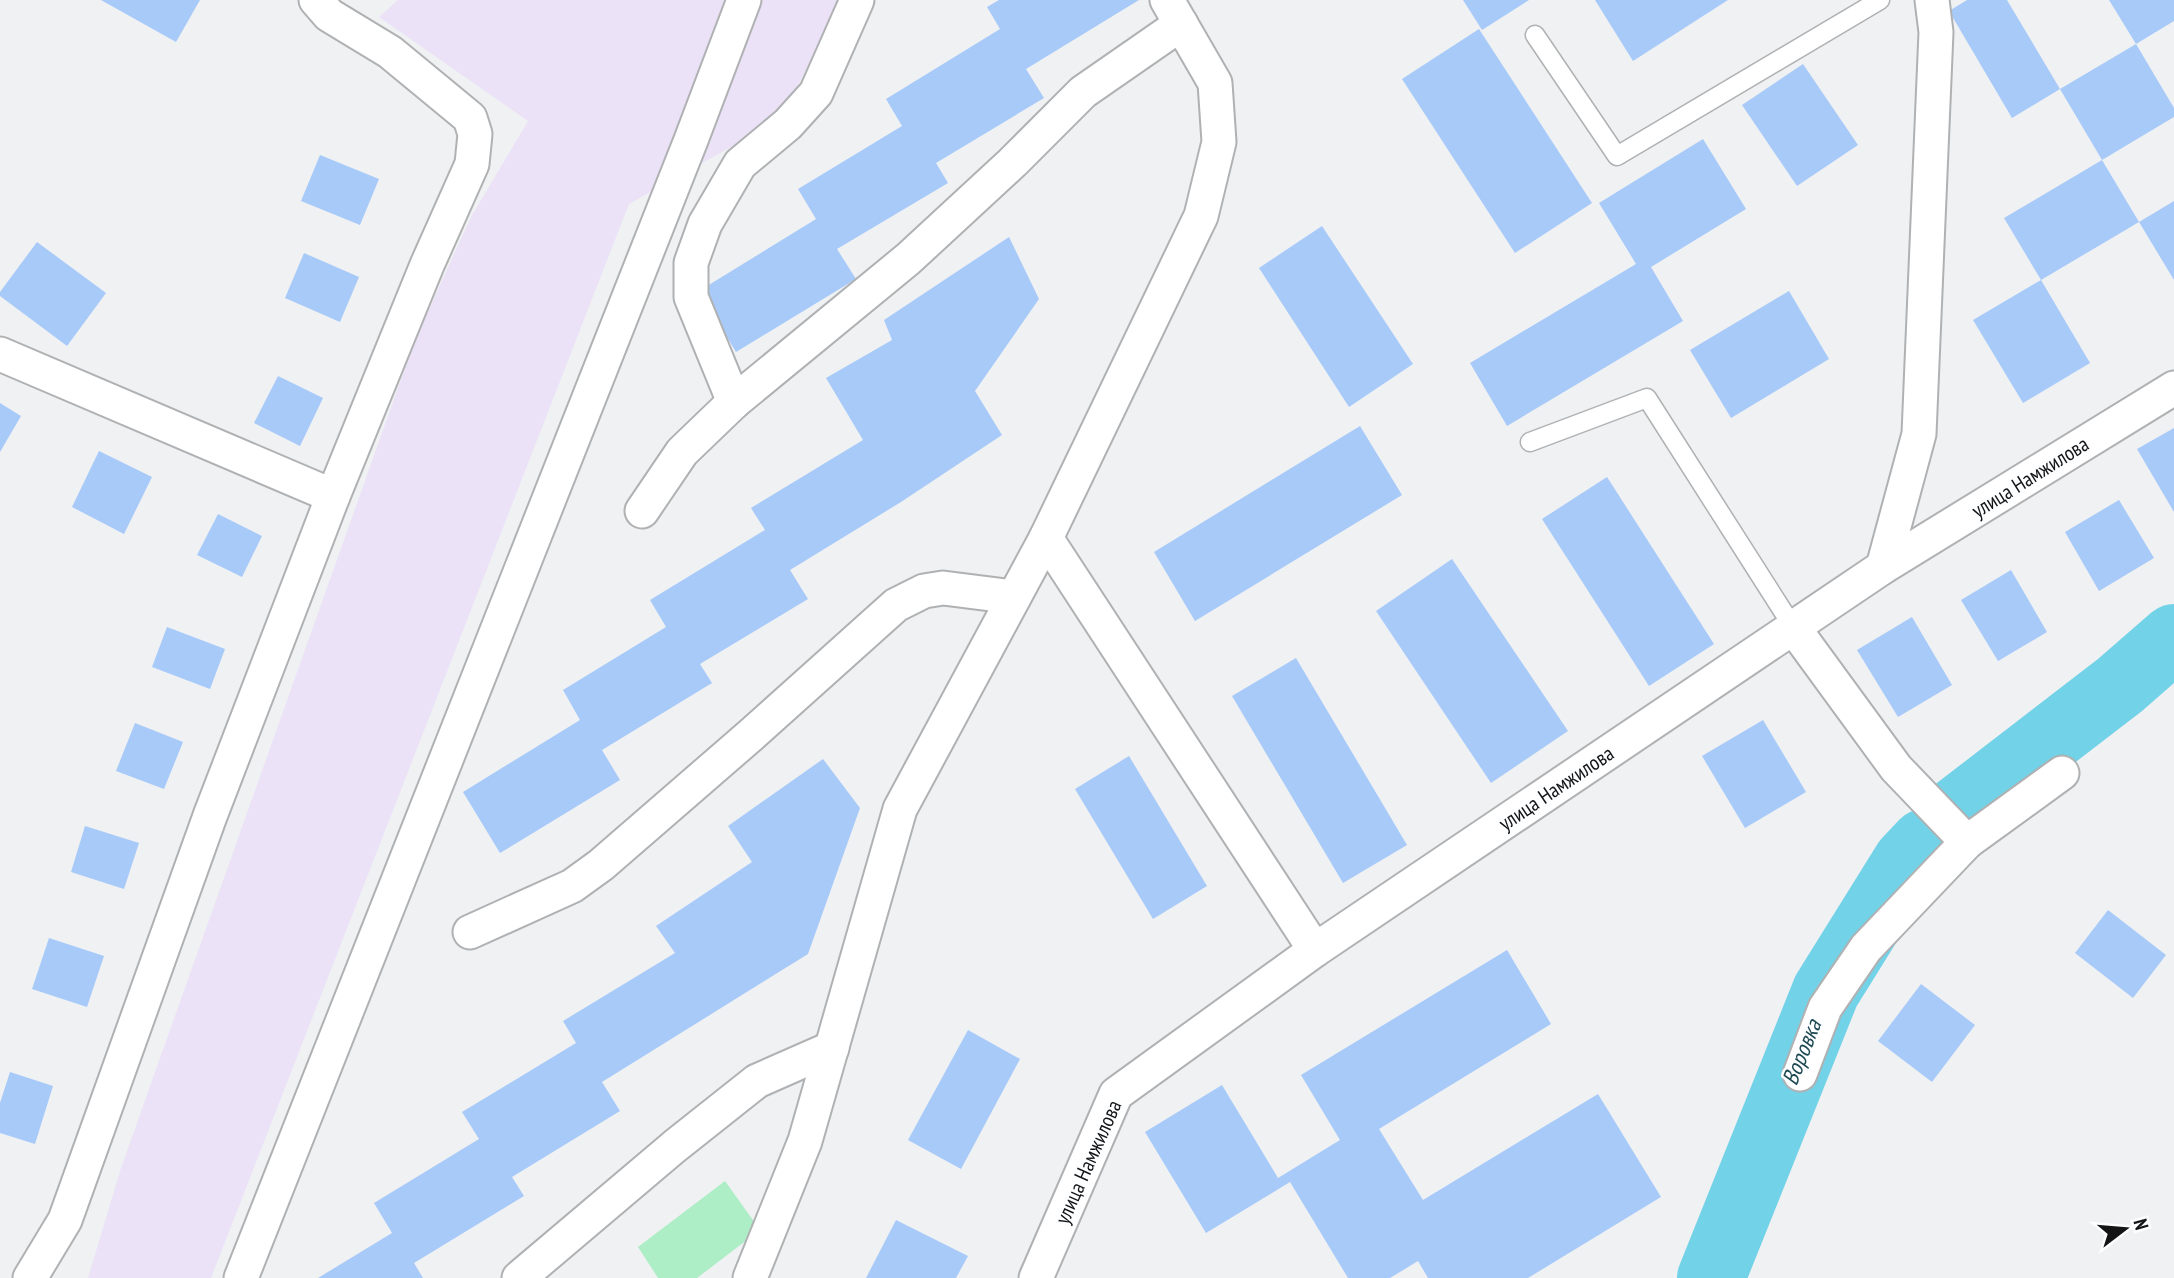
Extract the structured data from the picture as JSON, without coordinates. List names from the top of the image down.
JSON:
{
  "streets": {
    "street": ["улица Намжилова"]
  },
  "water": ["Воровка"],
  "north": "right"
}
